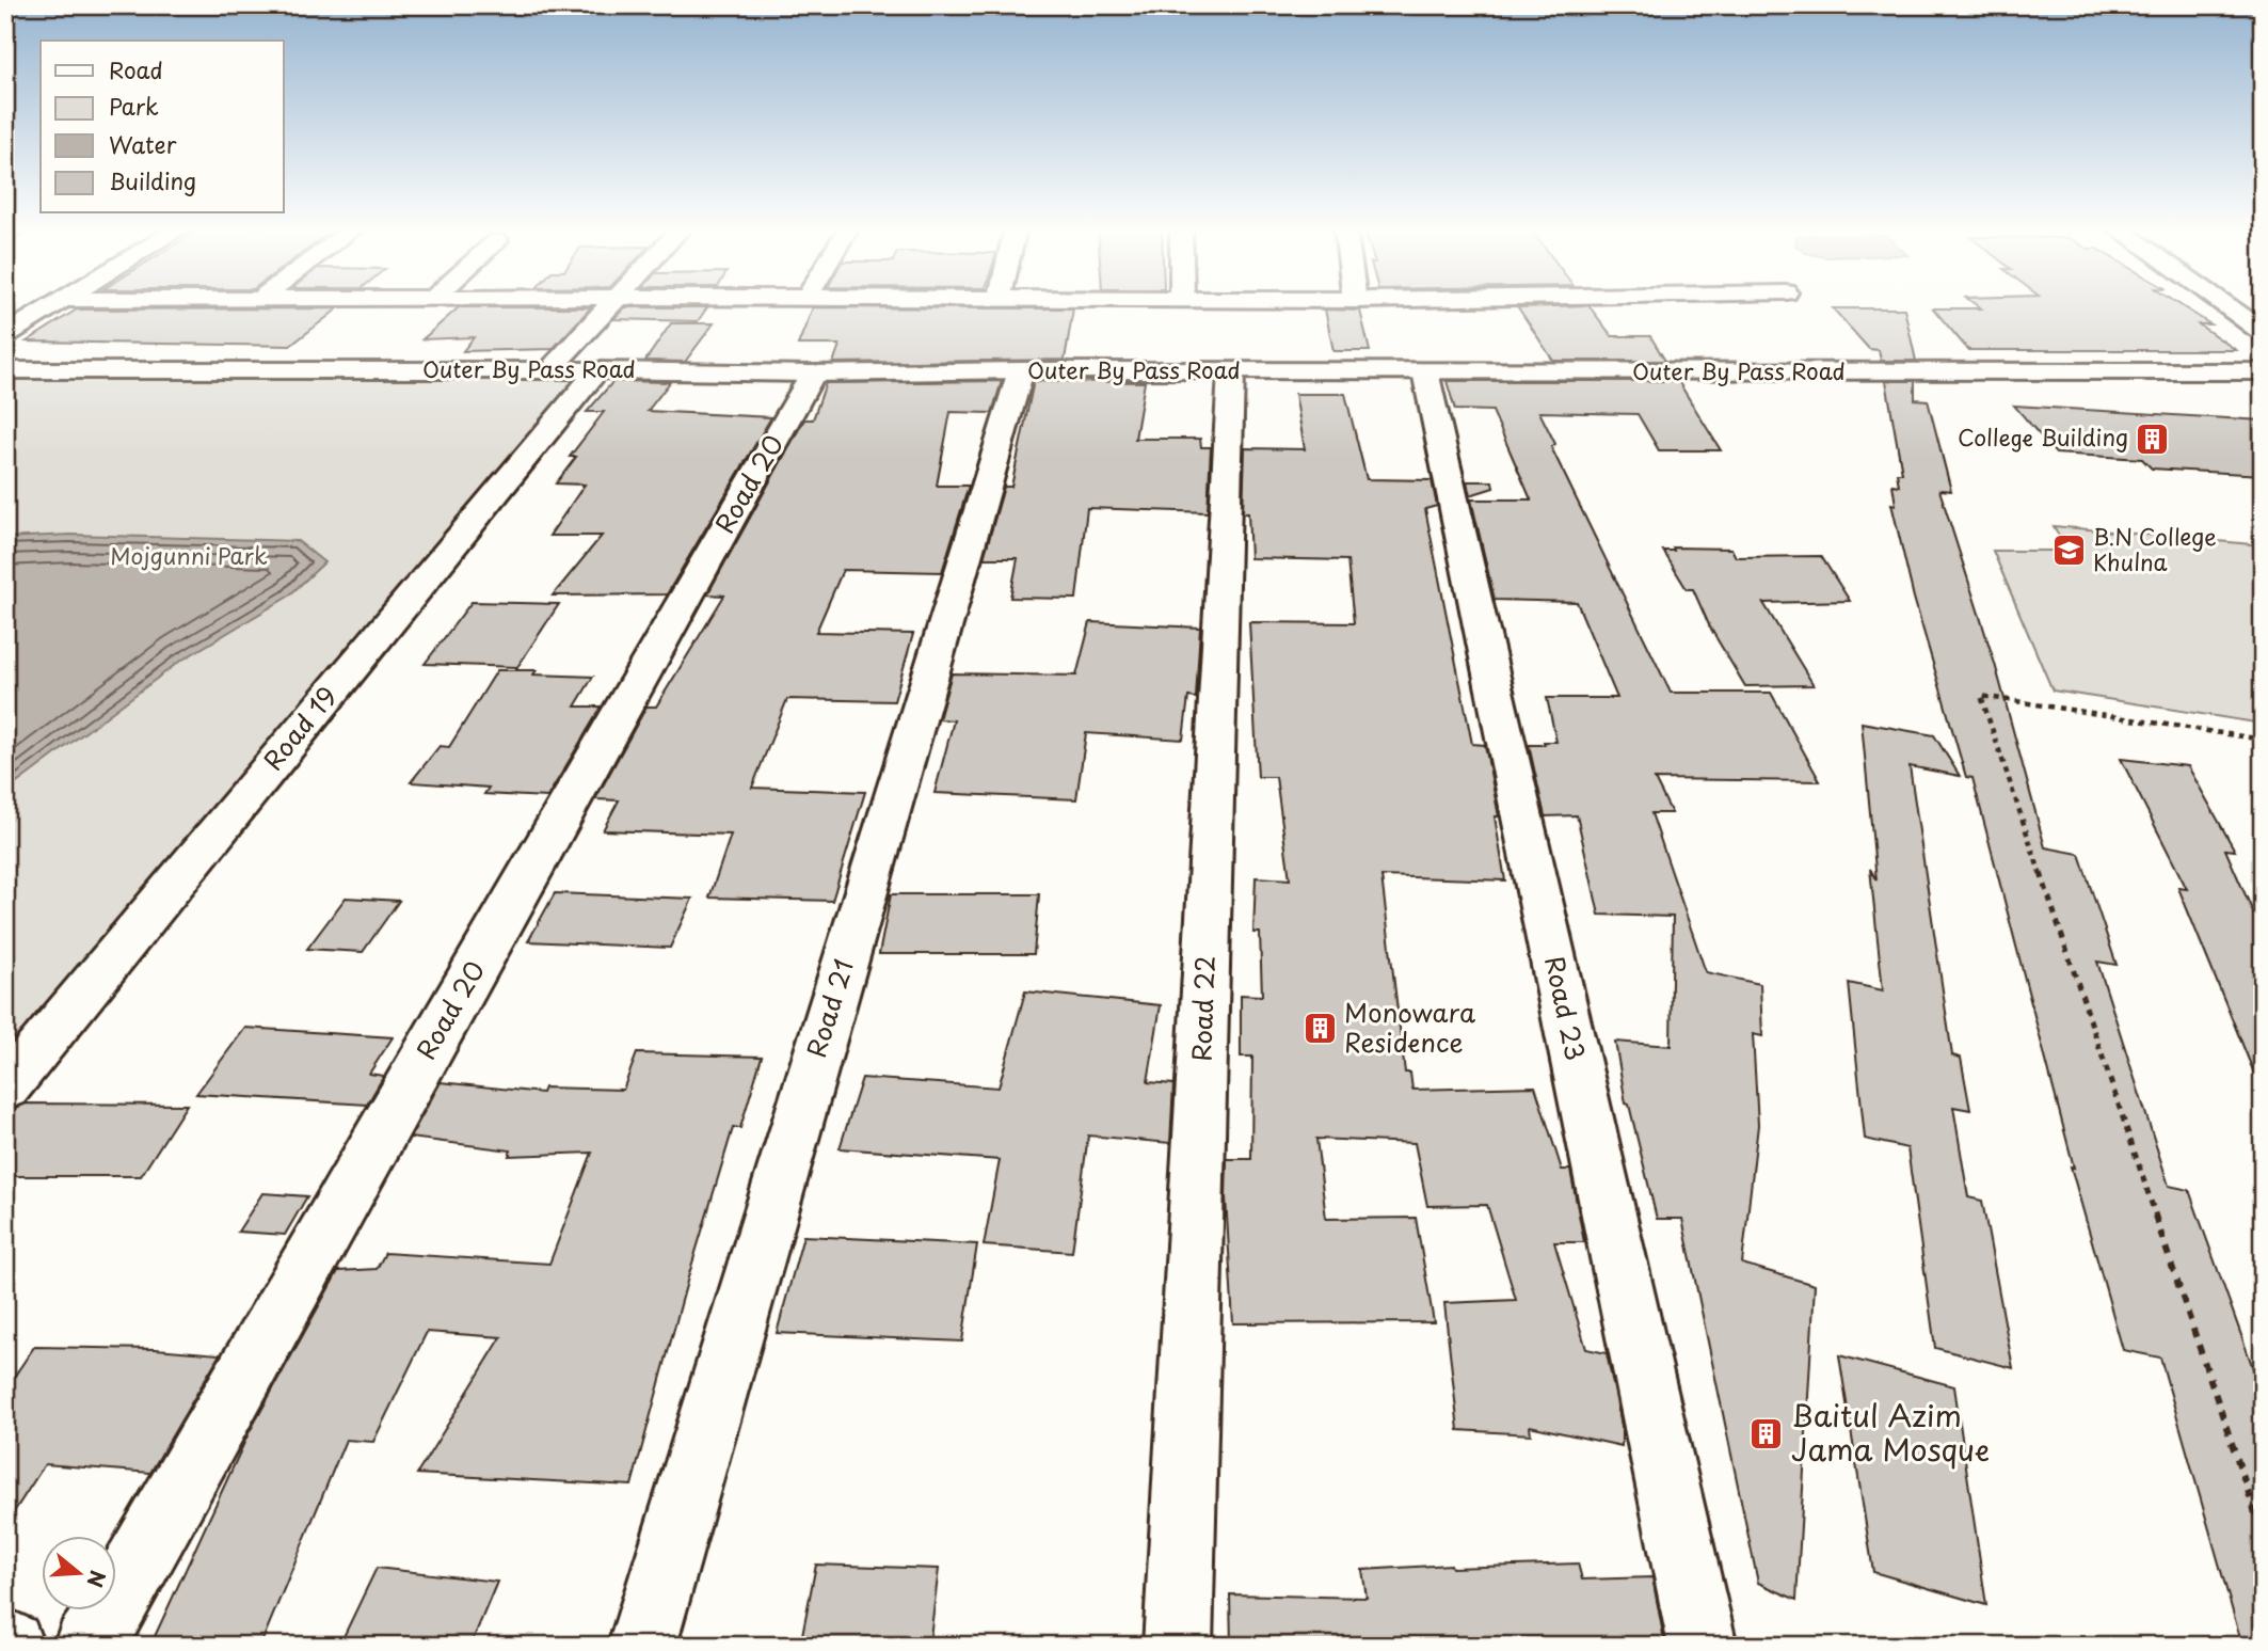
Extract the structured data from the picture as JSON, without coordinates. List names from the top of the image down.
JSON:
{
  "streets": {
    "street": [
      "Outer By Pass Road",
      "Road 20",
      "Road 19",
      "Road 21",
      "Road 22",
      "Road 23"
    ]
  },
  "crossings": [
    ["Outer By Pass Road", "Road 20"],
    ["Outer By Pass Road", "Road 19"],
    ["Outer By Pass Road", "Road 21"],
    ["Outer By Pass Road", "Road 22"],
    ["Outer By Pass Road", "Road 23"]
  ],
  "parks": ["Mojgunni Park"],
  "places": {
    "building": ["College Building", "Monowara Residence", "Baitul Azim Jama Mosque"],
    "school or university": ["B.N College Khulna"]
  },
  "legend": [
    "Road",
    "Park",
    "Water",
    "Building"
  ],
  "north": "right"
}
